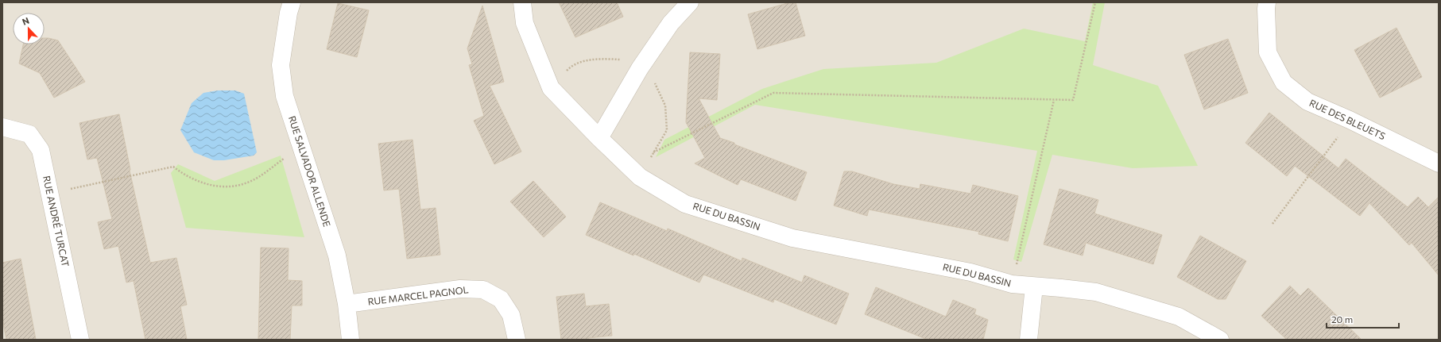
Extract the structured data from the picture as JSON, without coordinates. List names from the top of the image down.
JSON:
{
  "streets": {
    "street": [
      "RUE DES BLEUETS",
      "RUE SALVADOR ALLENDE",
      "RUE DU BASSIN",
      "RUE ANDRÉ TURCAT",
      "RUE MARCEL PAGNOL"
    ]
  },
  "crossings": [
    ["RUE SALVADOR ALLENDE", "RUE MARCEL PAGNOL"]
  ],
  "scale_bar": "20 m",
  "north": "top"
}
